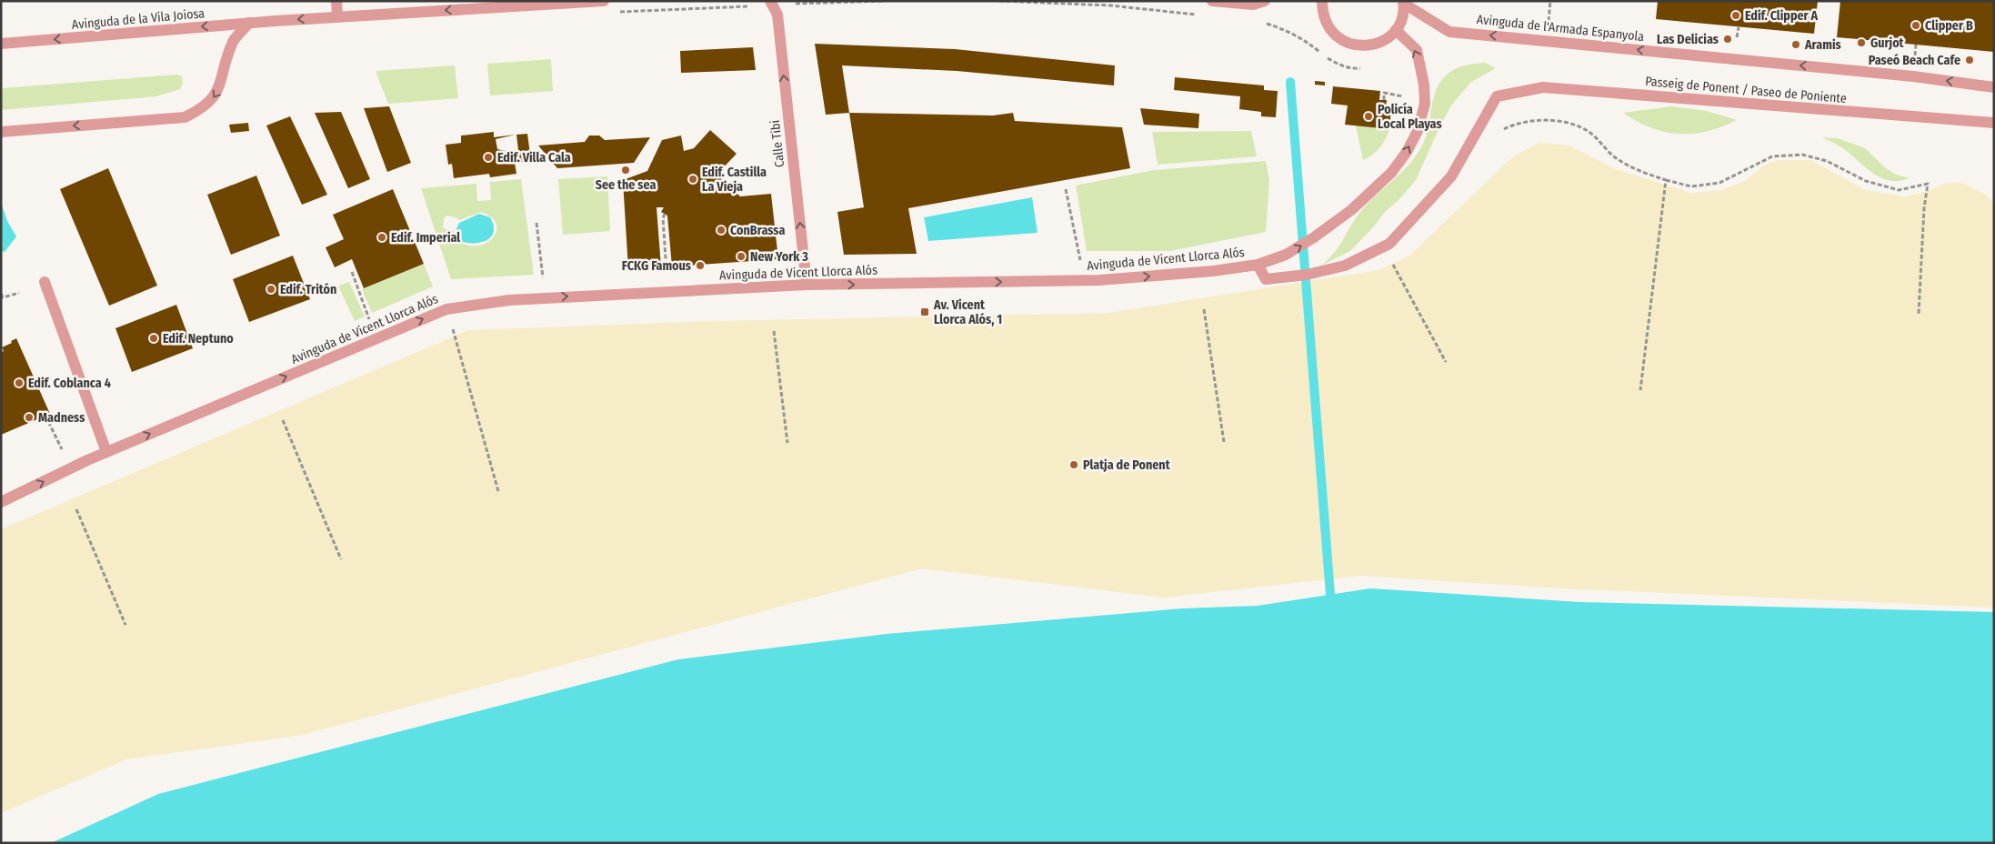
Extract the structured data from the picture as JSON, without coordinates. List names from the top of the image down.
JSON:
{
  "streets": {
    "street": [
      "Avinguda de la Vila Joiosa",
      "Avinguda de l'Armada Espanyola",
      "Passeig de Ponent / Paseo de Poniente",
      "Calle Tibi",
      "Avinguda de Vicent Llorca Alós"
    ]
  },
  "crossings": [
    ["Calle Tibi", "Avinguda de Vicent Llorca Alós"]
  ],
  "one_way": [
    "Avinguda de la Vila Joiosa",
    "Avinguda de l'Armada Espanyola",
    "Calle Tibi",
    "Avinguda de Vicent Llorca Alós"
  ],
  "places": {
    "other": [
      "Edif. Clipper A",
      "Clipper B",
      "Las Delicias",
      "Gurjot",
      "Aramis",
      "Paseó Beach Cafe",
      "Policía Local Playas",
      "Edif. Villa Cala",
      "See the sea",
      "Edif. Castilla La Vieja",
      "ConBrassa",
      "Edif. Imperial",
      "New York 3",
      "FCKG Famous",
      "Edif. Tritón",
      "Edif. Neptuno",
      "Edif. Coblanca 4",
      "Madness",
      "Platja de Ponent"
    ],
    "transit": ["Av. Vicent Llorca Alós, 1"]
  }
}
